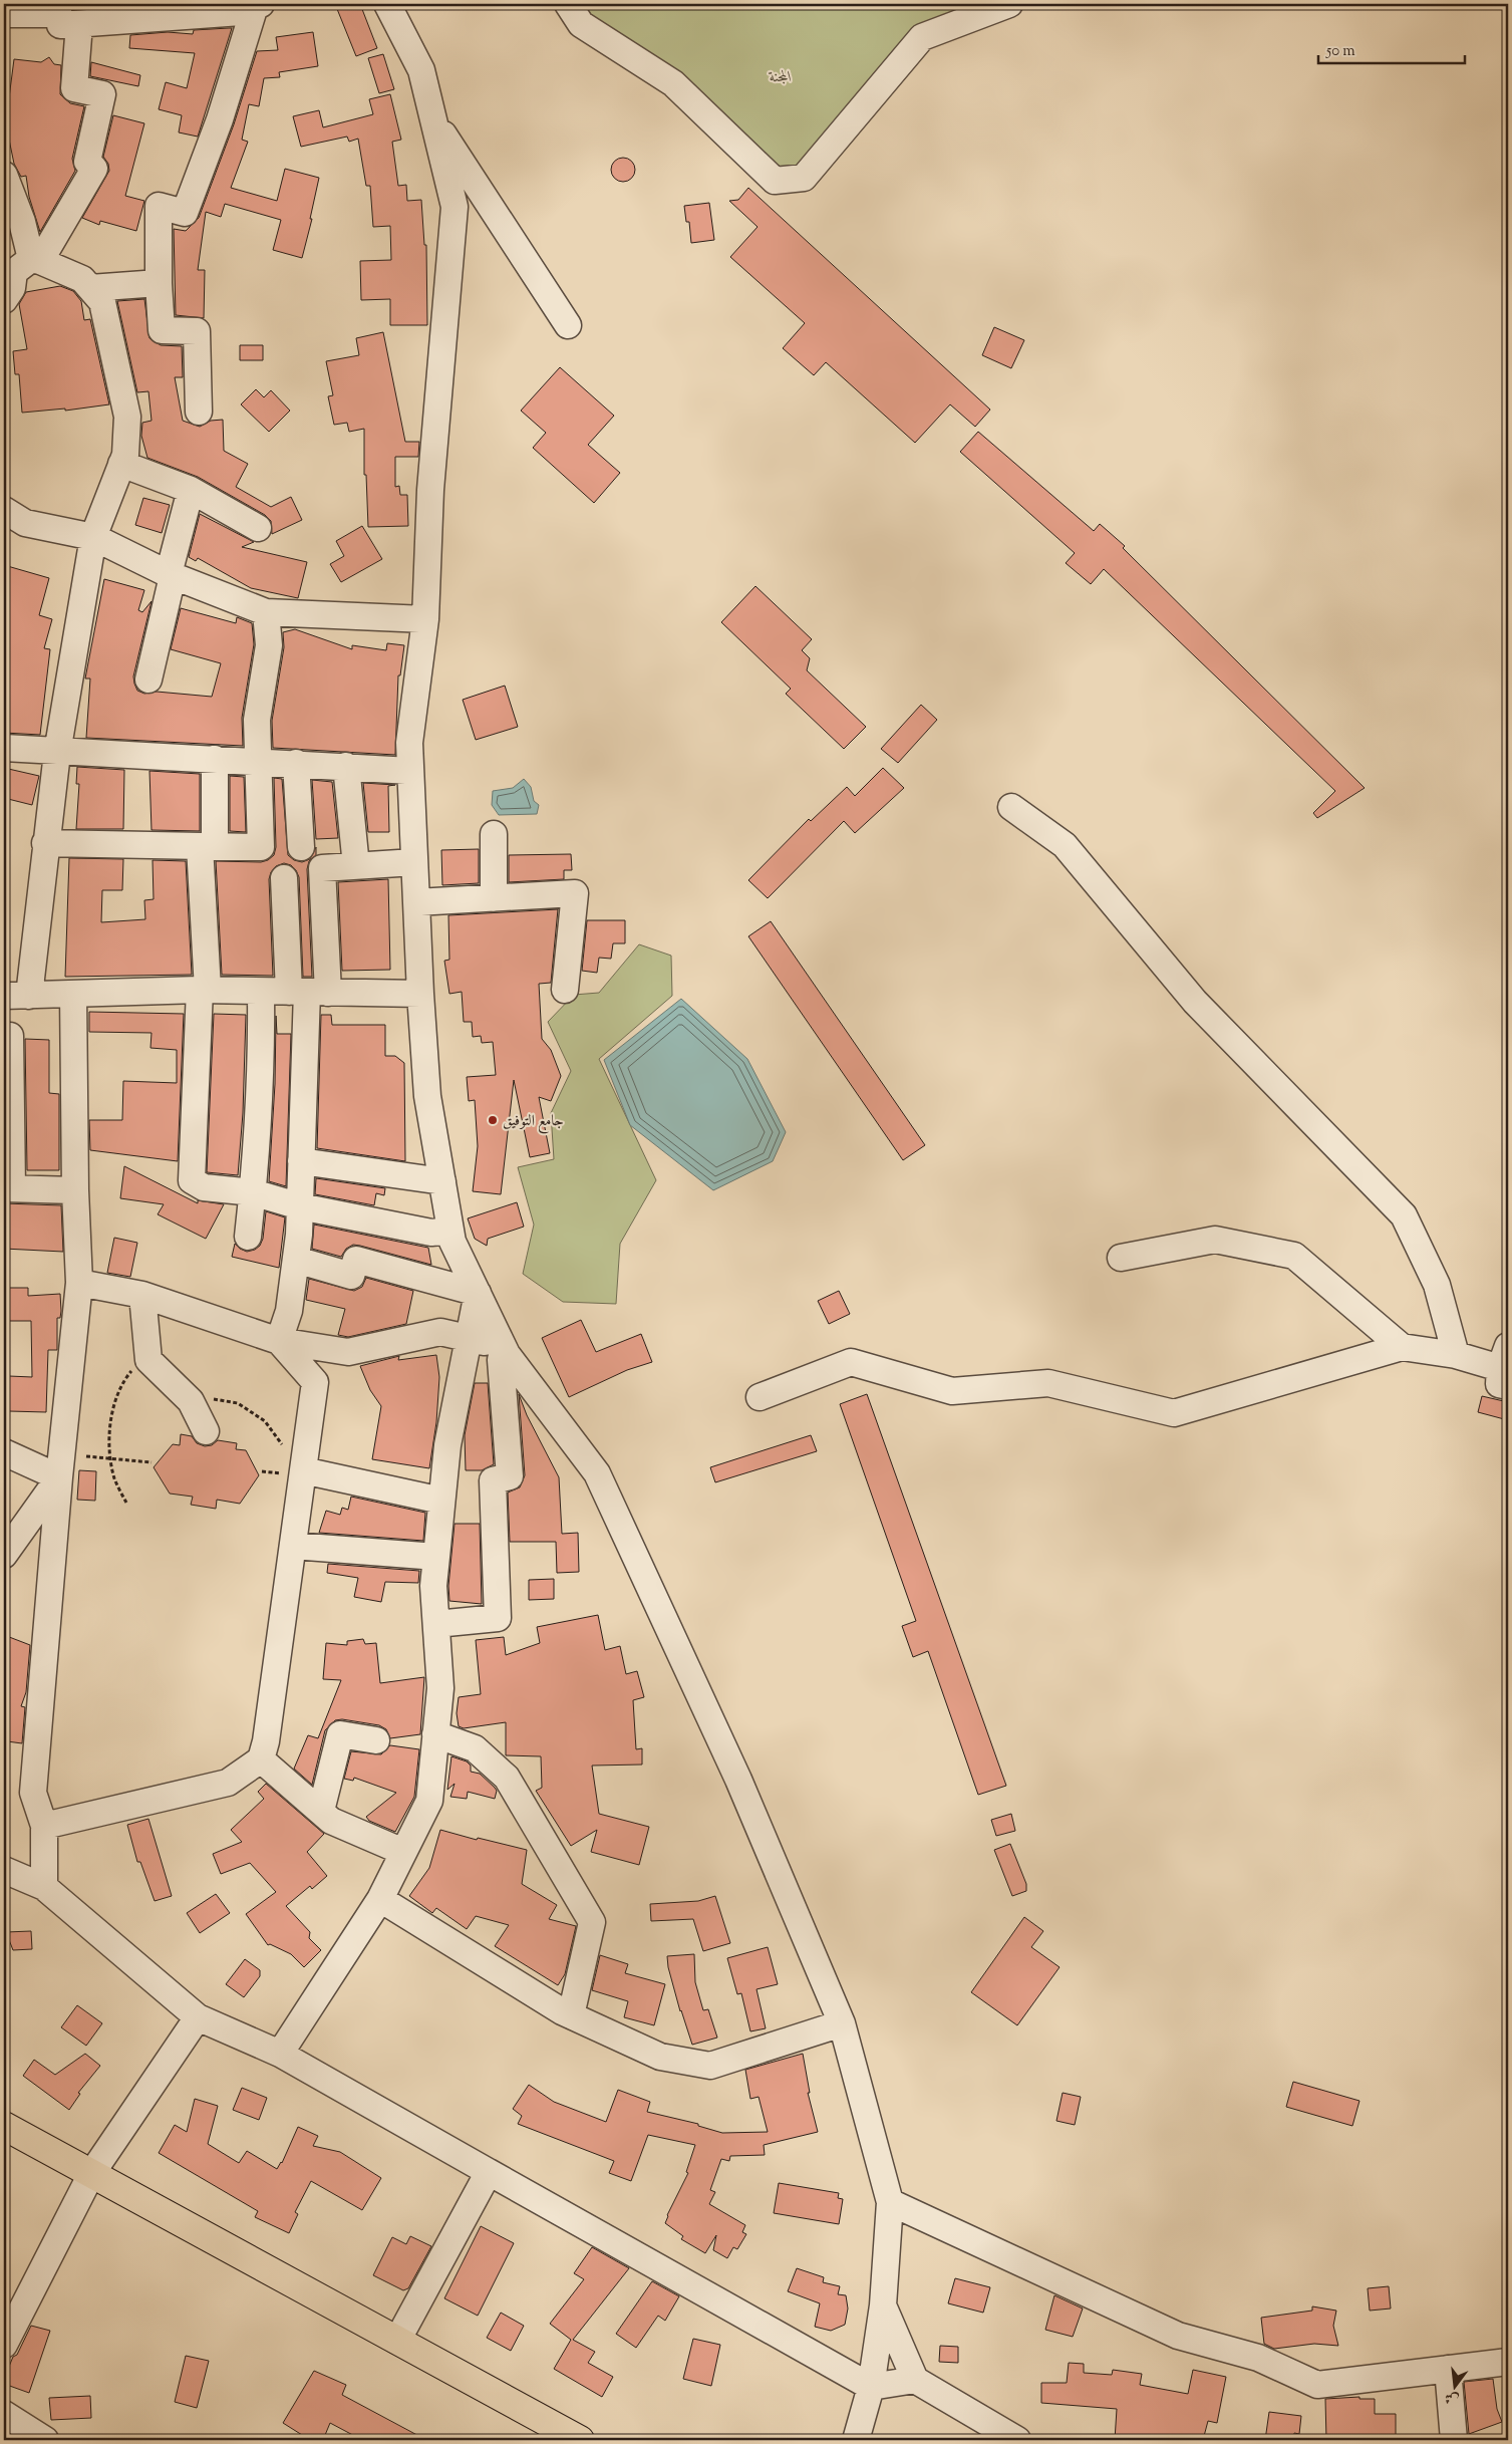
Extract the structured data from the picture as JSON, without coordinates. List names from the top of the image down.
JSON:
{
  "parks": ["المجنة"],
  "places": ["جامع التوفيق"],
  "scale_bar": "50 m",
  "north": "bottom"
}
